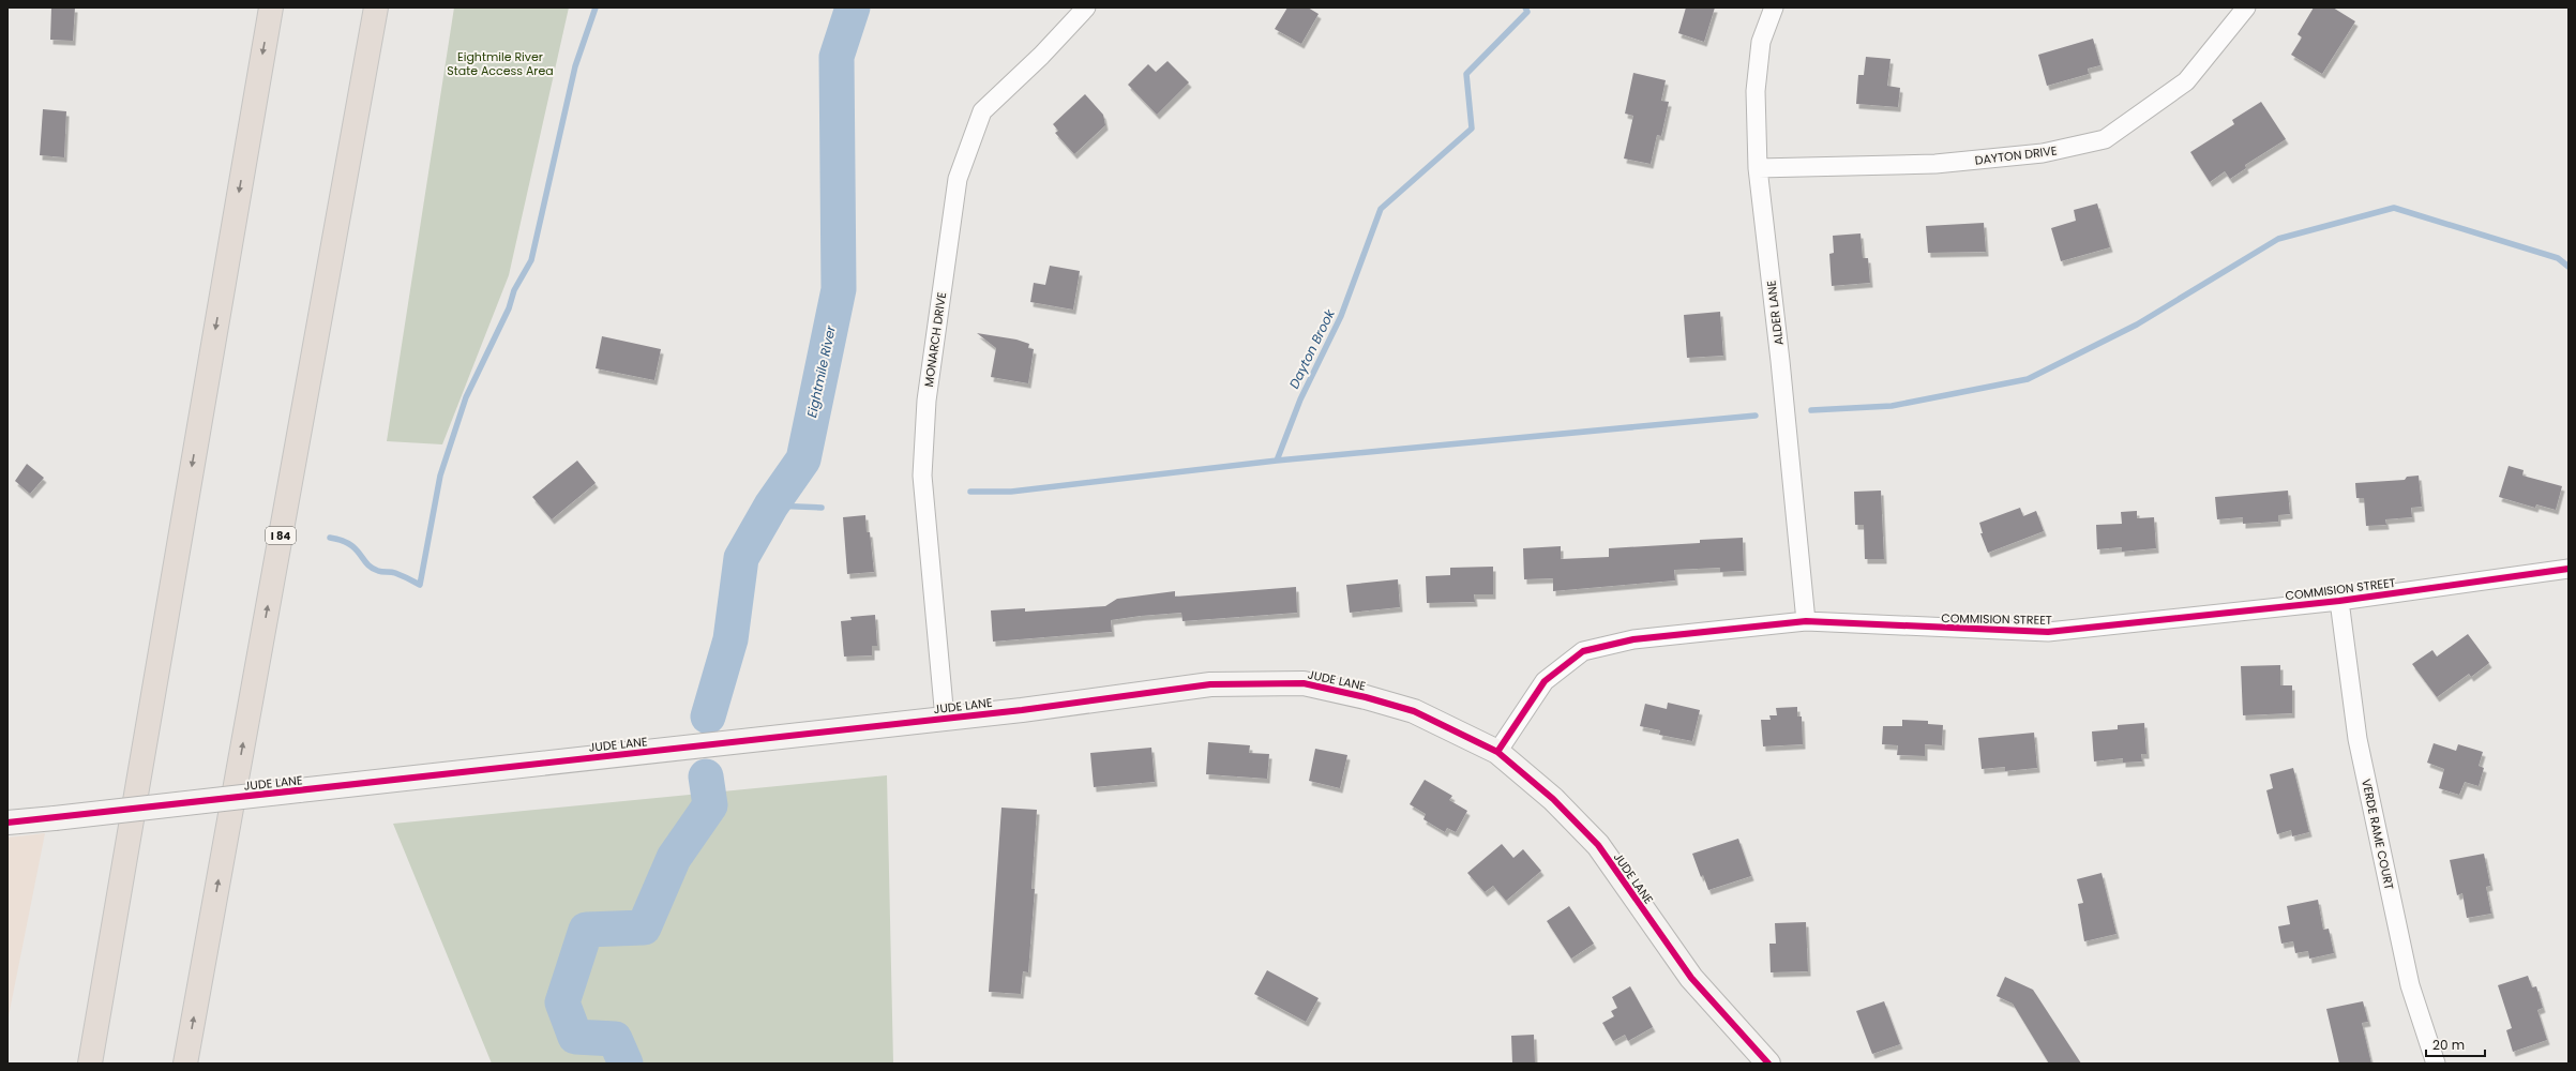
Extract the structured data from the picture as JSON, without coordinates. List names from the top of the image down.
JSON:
{
  "streets": {
    "highway": ["I 84"],
    "street": [
      "DAYTON DRIVE",
      "ALDER LANE",
      "MONARCH DRIVE",
      "COMMISION STREET",
      "JUDE LANE",
      "VERDE RAME COURT"
    ]
  },
  "crossings": [
    ["DAYTON DRIVE", "ALDER LANE"],
    ["ALDER LANE", "COMMISION STREET"],
    ["MONARCH DRIVE", "JUDE LANE"],
    ["COMMISION STREET", "JUDE LANE"],
    ["COMMISION STREET", "VERDE RAME COURT"]
  ],
  "water": ["Dayton Brook", "Eightmile River"],
  "parks": ["Eightmile River State Access Area"],
  "scale_bar": "20 m"
}
